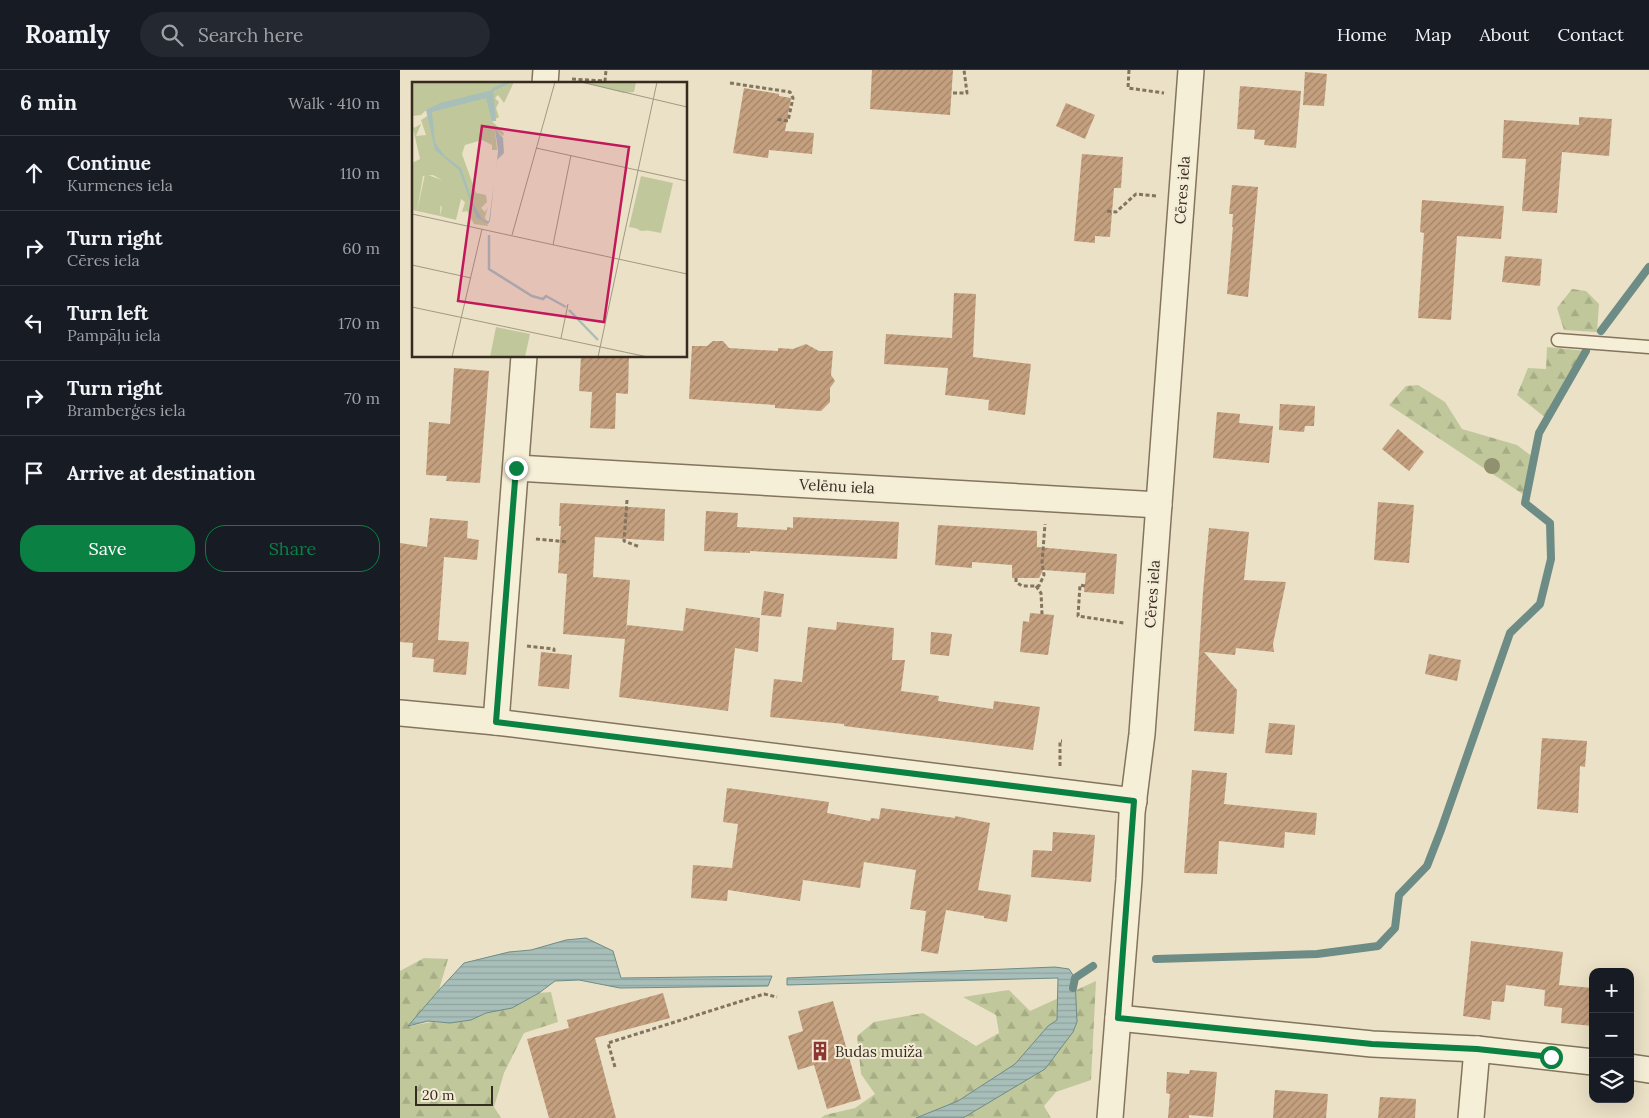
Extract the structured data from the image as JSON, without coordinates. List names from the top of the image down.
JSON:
{
  "streets": {
    "street": ["Cēres iela", "Velēnu iela"]
  },
  "crossings": [
    ["Cēres iela", "Velēnu iela"]
  ],
  "places": {
    "building": ["Budas muiža"]
  },
  "scale_bar": "20 m",
  "page": {
    "header": "Roamly",
    "search": "Search here",
    "nav": [
      "Home",
      "Map",
      "About",
      "Contact"
    ],
    "heading": ["6 min", "Walk · 410 m"],
    "list": [
      ["Continue", "Kurmenes iela", "110 m"],
      ["Turn right", "Cēres iela", "60 m"],
      ["Turn left", "Pampāļu iela", "170 m"],
      ["Turn right", "Bramberģes iela", "70 m"],
      "Arrive at destination"
    ],
    "buttons": ["Save", "Share"],
    "map_buttons": ["+", "−"],
    "scale": "20 m"
  }
}
